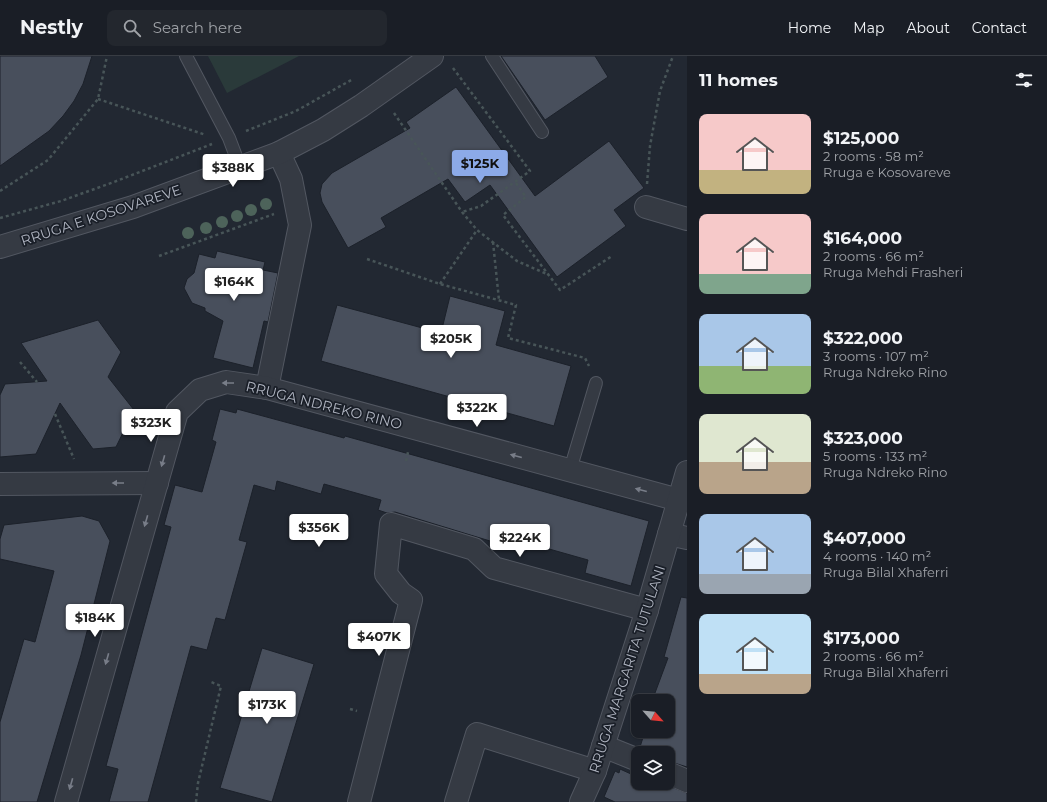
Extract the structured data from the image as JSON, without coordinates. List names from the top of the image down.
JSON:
{
  "streets": {
    "street": ["RRUGA E KOSOVAREVE", "RRUGA NDREKO RINO", "RRUGA MARGARITA TUTULANI"]
  },
  "crossings": [
    ["RRUGA NDREKO RINO", "RRUGA MARGARITA TUTULANI"]
  ],
  "north": "bottom right",
  "page": {
    "header": "Nestly",
    "search": "Search here",
    "nav": [
      "Home",
      "Map",
      "About",
      "Contact"
    ],
    "heading": "11 homes",
    "list": [
      {
        "name": "$125,000",
        "note": "2 rooms · 58 m² · Rruga e Kosovareve"
      },
      {
        "name": "$164,000",
        "note": "2 rooms · 66 m² · Rruga Mehdi Frasheri"
      },
      {
        "name": "$322,000",
        "note": "3 rooms · 107 m² · Rruga Ndreko Rino"
      },
      {
        "name": "$323,000",
        "note": "5 rooms · 133 m² · Rruga Ndreko Rino"
      },
      {
        "name": "$407,000",
        "note": "4 rooms · 140 m² · Rruga Bilal Xhaferri"
      },
      {
        "name": "$173,000",
        "note": "2 rooms · 66 m² · Rruga Bilal Xhaferri"
      }
    ],
    "price": [
      "$125K",
      "$388K",
      "$164K",
      "$205K",
      "$322K",
      "$323K",
      "$356K",
      "$224K",
      "$184K",
      "$407K",
      "$173K"
    ]
  }
}
